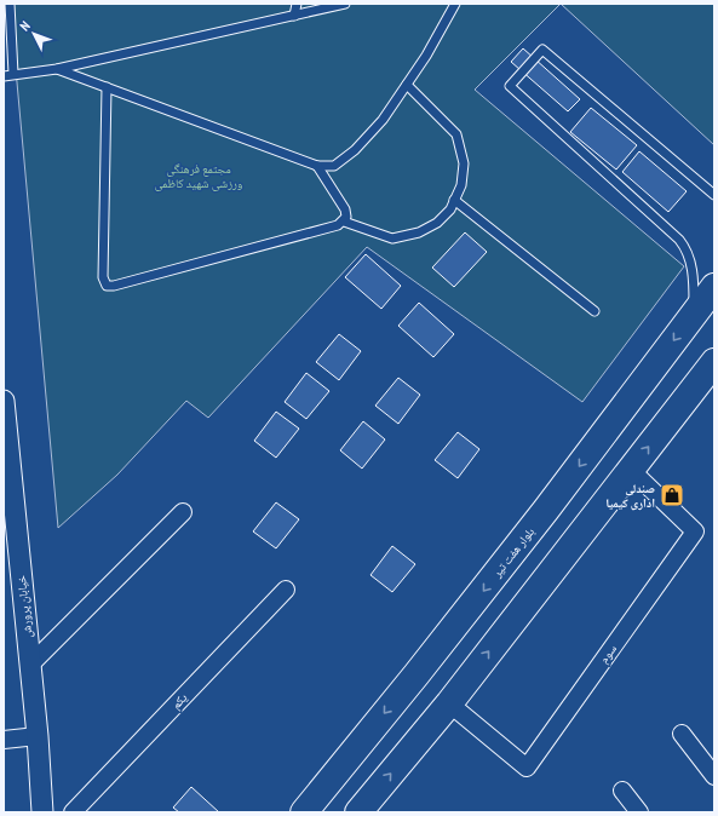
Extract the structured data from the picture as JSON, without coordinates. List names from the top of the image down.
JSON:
{
  "streets": {
    "main road": ["بلوار هفت تیر"],
    "street": ["خیابان پرورش", "سوم", "یکم"]
  },
  "parks": ["مجتمع فرهنگی ورزشی شهید کاظمی"],
  "places": {
    "shop": ["صندلی اداری کیمیا"]
  },
  "north": "top left"
}
